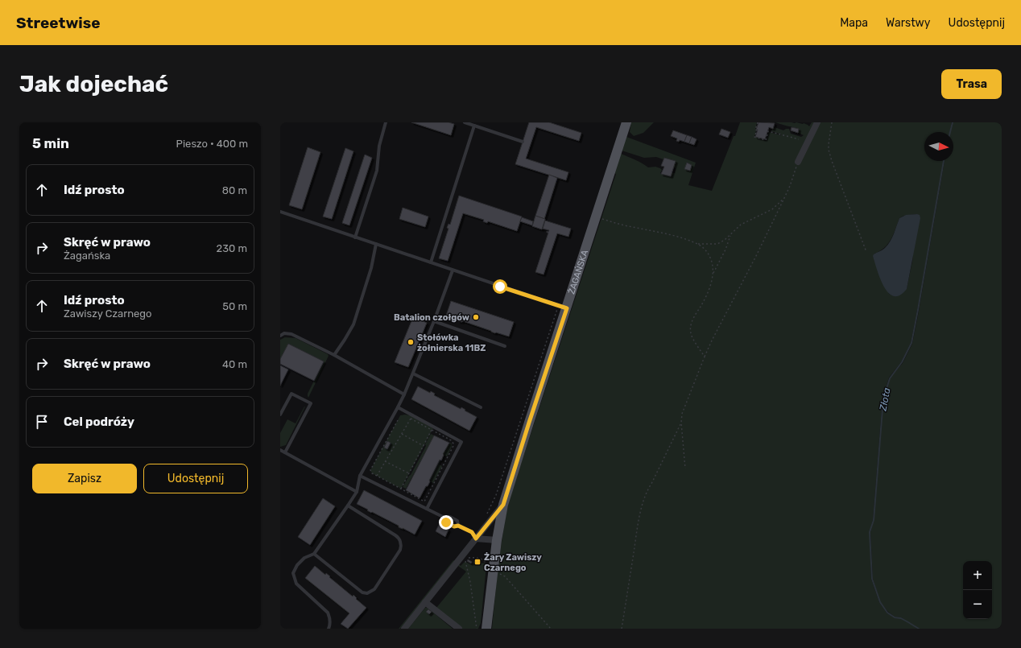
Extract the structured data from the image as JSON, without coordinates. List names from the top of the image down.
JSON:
{
  "streets": {
    "main road": ["ŻAGAŃSKA"]
  },
  "water": ["Złota"],
  "places": {
    "other": ["Batalion czołgów", "Stołówka żołnierska 11BZ"],
    "transit": ["Żary Zawiszy Czarnego"]
  },
  "north": "right",
  "page": {
    "header": "Streetwise",
    "nav": ["Mapa", "Warstwy", "Udostępnij"],
    "buttons": [
      "Trasa",
      ["Zapisz", "Udostępnij"]
    ],
    "title": "Jak dojechać",
    "heading": ["5 min", "Pieszo · 400 m"],
    "list": [
      ["Idź prosto", "80 m"],
      ["Skręć w prawo", "Żagańska", "230 m"],
      ["Idź prosto", "Zawiszy Czarnego", "50 m"],
      ["Skręć w prawo", "40 m"],
      "Cel podróży"
    ],
    "map_buttons": ["+", "−"]
  }
}
